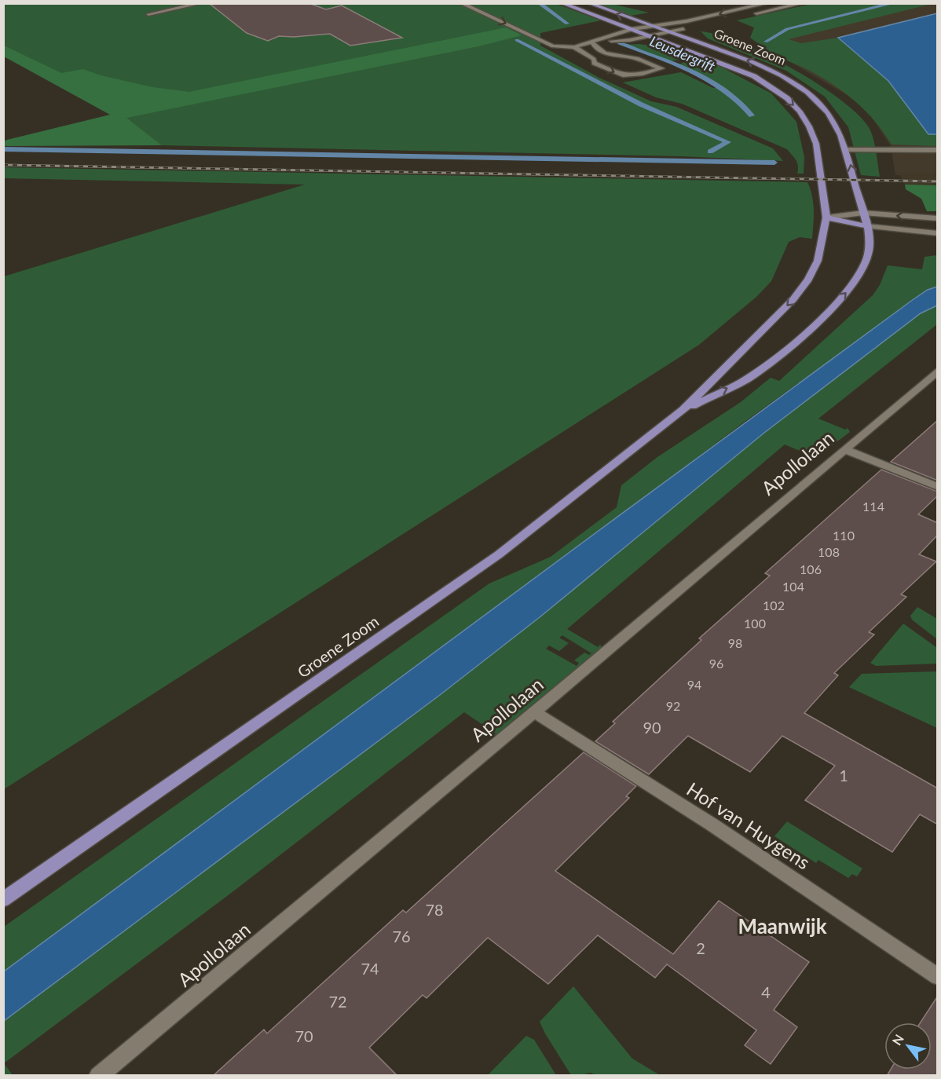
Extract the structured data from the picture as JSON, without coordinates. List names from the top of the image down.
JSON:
{
  "streets": {
    "main road": ["Groene Zoom"],
    "street": ["Apollolaan", "Hof van Huygens"]
  },
  "crossings": [
    ["Apollolaan", "Hof van Huygens"]
  ],
  "districts": ["Maanwijk"],
  "water": ["Leusdergrift"],
  "house_numbers": [
    "114",
    "110",
    "108",
    "106",
    "104",
    "102",
    "100",
    "98",
    "96",
    "94",
    "92",
    "90",
    "1",
    "78",
    "76",
    "2",
    "74",
    "4",
    "72",
    "70"
  ],
  "north": "top left"
}
